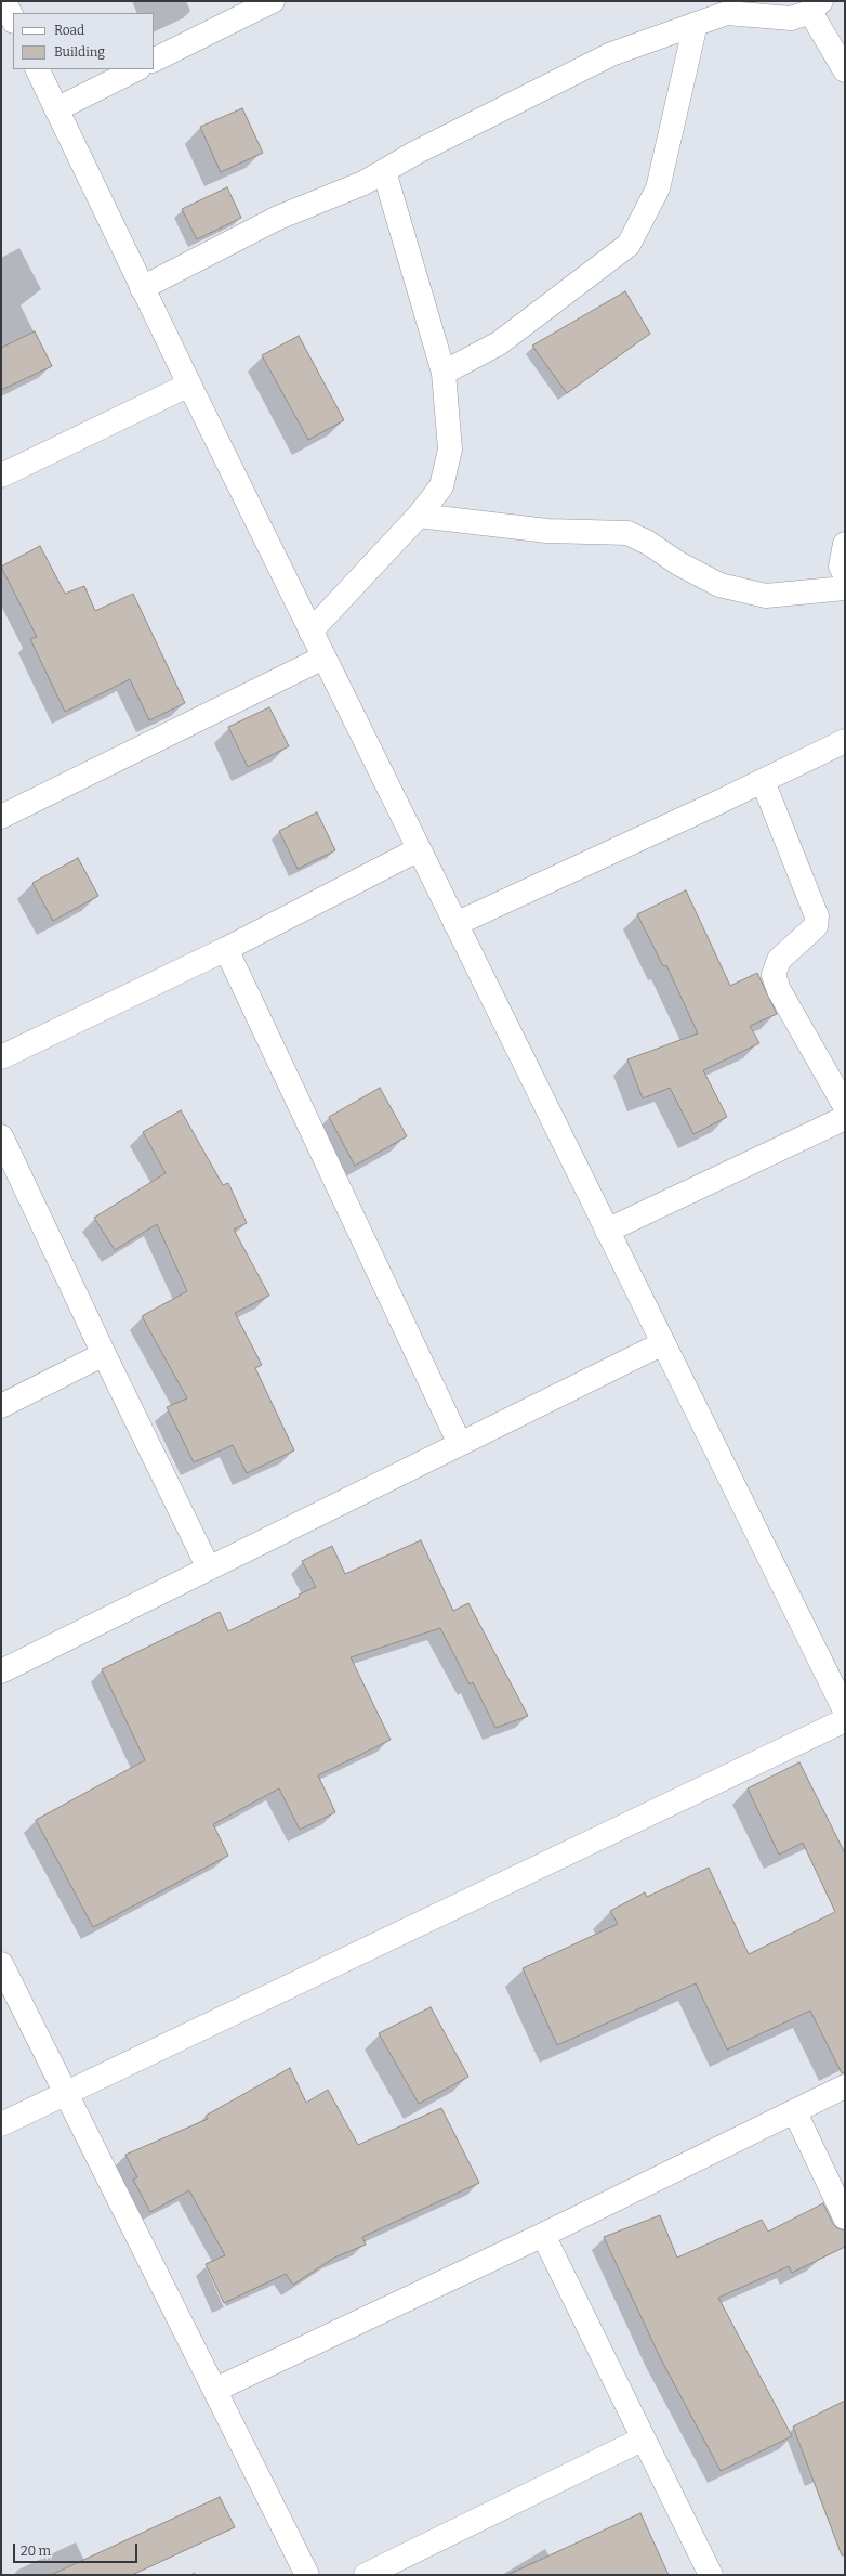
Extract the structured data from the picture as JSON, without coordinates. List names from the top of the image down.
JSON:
{
  "legend": ["Road", "Building"],
  "scale_bar": "20 m"
}
